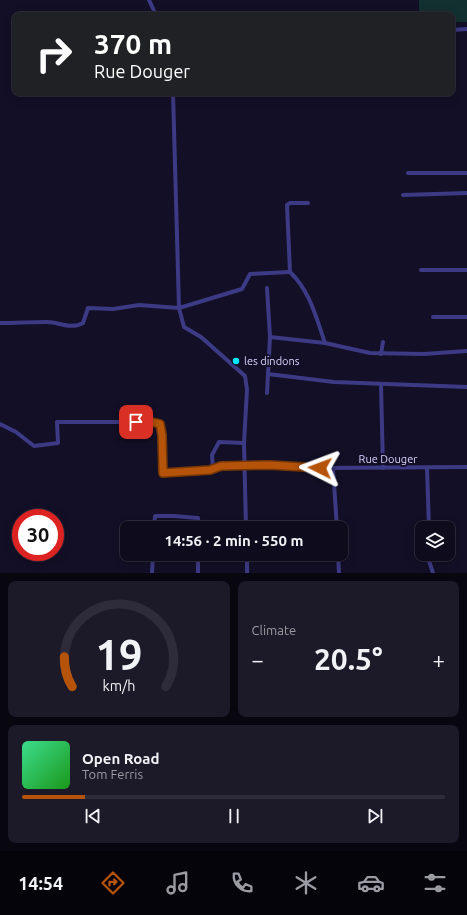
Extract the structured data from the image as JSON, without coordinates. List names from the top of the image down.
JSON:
{
  "streets": {
    "street": ["Rue Douger"]
  },
  "places": ["les dindons"],
  "page": {
    "turn": ["370 m", "Rue Douger"],
    "limit": "30",
    "trip": "14:56 · 2 min · 550 m",
    "tile": "Climate",
    "heat": ["−", "20.5°", "+"],
    "song": ["Open Road", "Tom Ferris"],
    "tabs": "14:54",
    "gauge": ["19", "km/h"]
  }
}
